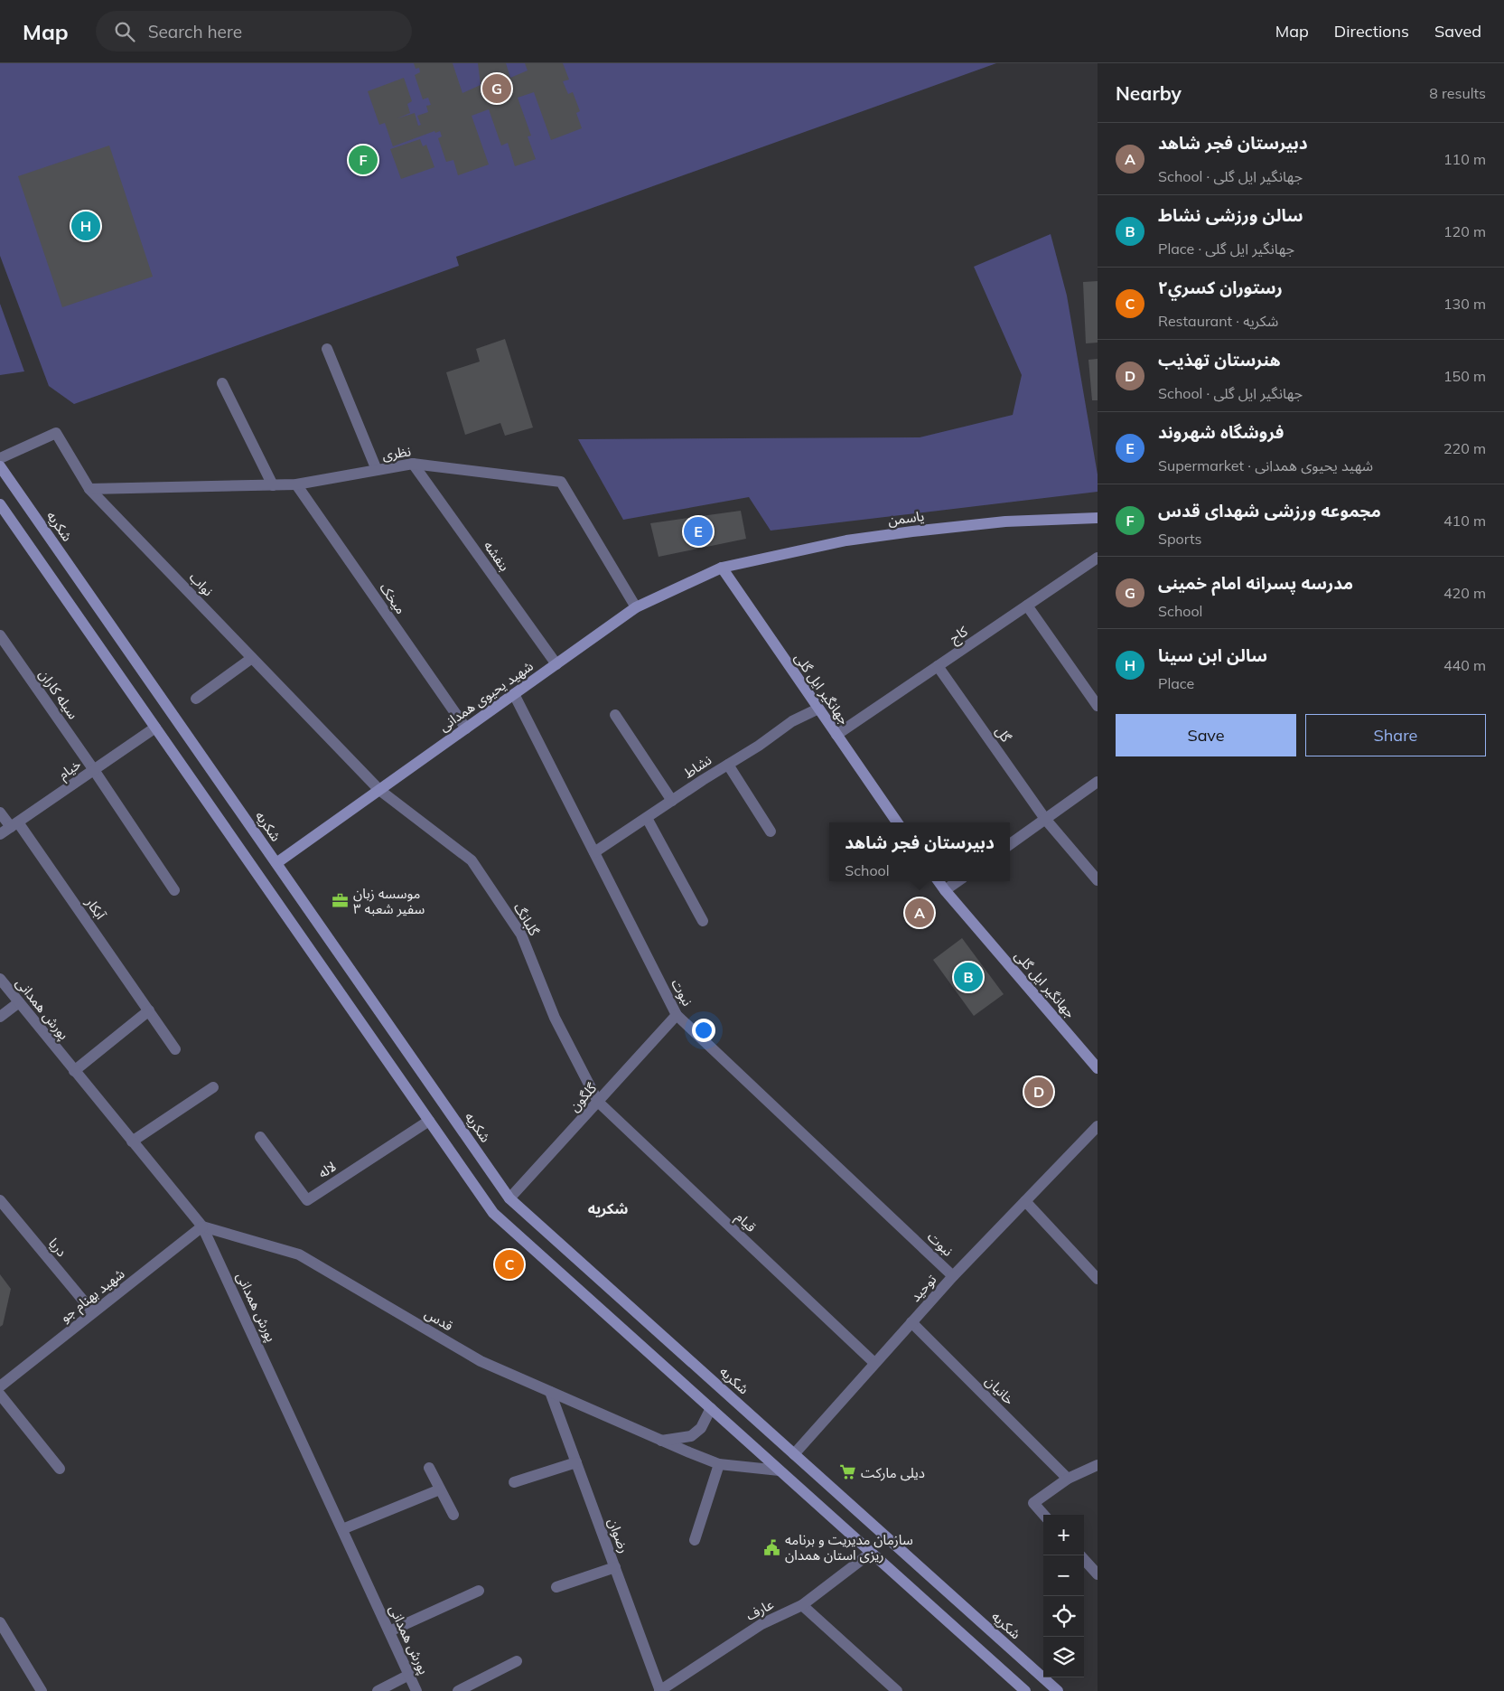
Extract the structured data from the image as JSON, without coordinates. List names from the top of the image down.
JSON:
{
  "streets": {
    "main road": [
      "یاسمن",
      "شکریه",
      "جهانگیر ایل گلی",
      "شهید یحیوی همدانی"
    ],
    "street": [
      "نظری",
      "بنفشه",
      "نواب",
      "میخک",
      "کاج",
      "سیله کاران",
      "گل",
      "نشاط",
      "خیام",
      "آبکار",
      "گلبانگ",
      "نبوت",
      "پورش همدانی",
      "گلگون",
      "لاله",
      "قیام",
      "دریا",
      "توحید",
      "شهید بهنام جو",
      "قدس",
      "خانیان",
      "رضوان",
      "عارف"
    ]
  },
  "crossings": [
    ["نظری", "بنفشه"],
    ["نظری", "نواب"],
    ["نظری", "میخک"],
    ["نظری", "شهید یحیوی همدانی"],
    ["یاسمن", "جهانگیر ایل گلی"],
    ["یاسمن", "شهید یحیوی همدانی"],
    ["شکریه", "شهید یحیوی همدانی"],
    ["شکریه", "گلگون"],
    ["شکریه", "توحید"],
    ["بنفشه", "شهید یحیوی همدانی"],
    ["نواب", "شهید یحیوی همدانی"],
    ["نواب", "گلبانگ"],
    ["میخک", "شهید یحیوی همدانی"],
    ["کاج", "جهانگیر ایل گلی"],
    ["کاج", "گل"],
    ["جهانگیر ایل گلی", "شهید یحیوی همدانی"],
    ["جهانگیر ایل گلی", "نشاط"],
    ["سیله کاران", "خیام"],
    ["شهید یحیوی همدانی", "گلبانگ"],
    ["شهید یحیوی همدانی", "نبوت"],
    ["نشاط", "نبوت"],
    ["خیام", "آبکار"],
    ["گلبانگ", "گلگون"],
    ["گلبانگ", "قیام"],
    ["نبوت", "گلگون"],
    ["نبوت", "توحید"],
    ["پورش همدانی", "شهید بهنام جو"],
    ["پورش همدانی", "قدس"],
    ["گلگون", "قیام"],
    ["قیام", "توحید"],
    ["دریا", "شهید بهنام جو"],
    ["توحید", "خانیان"],
    ["شهید بهنام جو", "قدس"],
    ["قدس", "رضوان"],
    ["رضوان", "عارف"]
  ],
  "districts": ["شکریه"],
  "places": {
    "office": ["موسسه زبان سفیر شعبه ۳"],
    "supermarket": ["دیلی مارکت"],
    "public building": ["سازمان مدیریت و برنامه ریزی استان همدان"]
  },
  "page": {
    "header": "Map",
    "search": "Search here",
    "nav": ["Map", "Directions", "Saved"],
    "heading": ["Nearby", "8 results"],
    "pins": [
      "G",
      "F",
      "H",
      "E",
      "A",
      "B",
      "D",
      "C"
    ],
    "list": [
      {
        "mark": "A",
        "name": "دبیرستان فجر شاهد",
        "note": "School · جهانگیر ایل گلی",
        "value": "110 m"
      },
      {
        "mark": "B",
        "name": "سالن ورزشی نشاط",
        "note": "Place · جهانگیر ایل گلی",
        "value": "120 m"
      },
      {
        "mark": "C",
        "name": "رستوران کسري٢",
        "note": "Restaurant · شکریه",
        "value": "130 m"
      },
      {
        "mark": "D",
        "name": "هنرستان تهذیب",
        "note": "School · جهانگیر ایل گلی",
        "value": "150 m"
      },
      {
        "mark": "E",
        "name": "فروشگاه شهروند",
        "note": "Supermarket · شهید یحیوی همدانی",
        "value": "220 m"
      },
      {
        "mark": "F",
        "name": "مجموعه ورزشی شهدای قدس",
        "note": "Sports",
        "value": "410 m"
      },
      {
        "mark": "G",
        "name": "مدرسه پسرانه امام خمینی",
        "note": "School",
        "value": "420 m"
      },
      {
        "mark": "H",
        "name": "سالن ابن سینا",
        "note": "Place",
        "value": "440 m"
      }
    ],
    "buttons": ["Save", "Share"],
    "popup": ["دبیرستان فجر شاهد", "School"],
    "map_buttons": ["+", "−"]
  }
}
